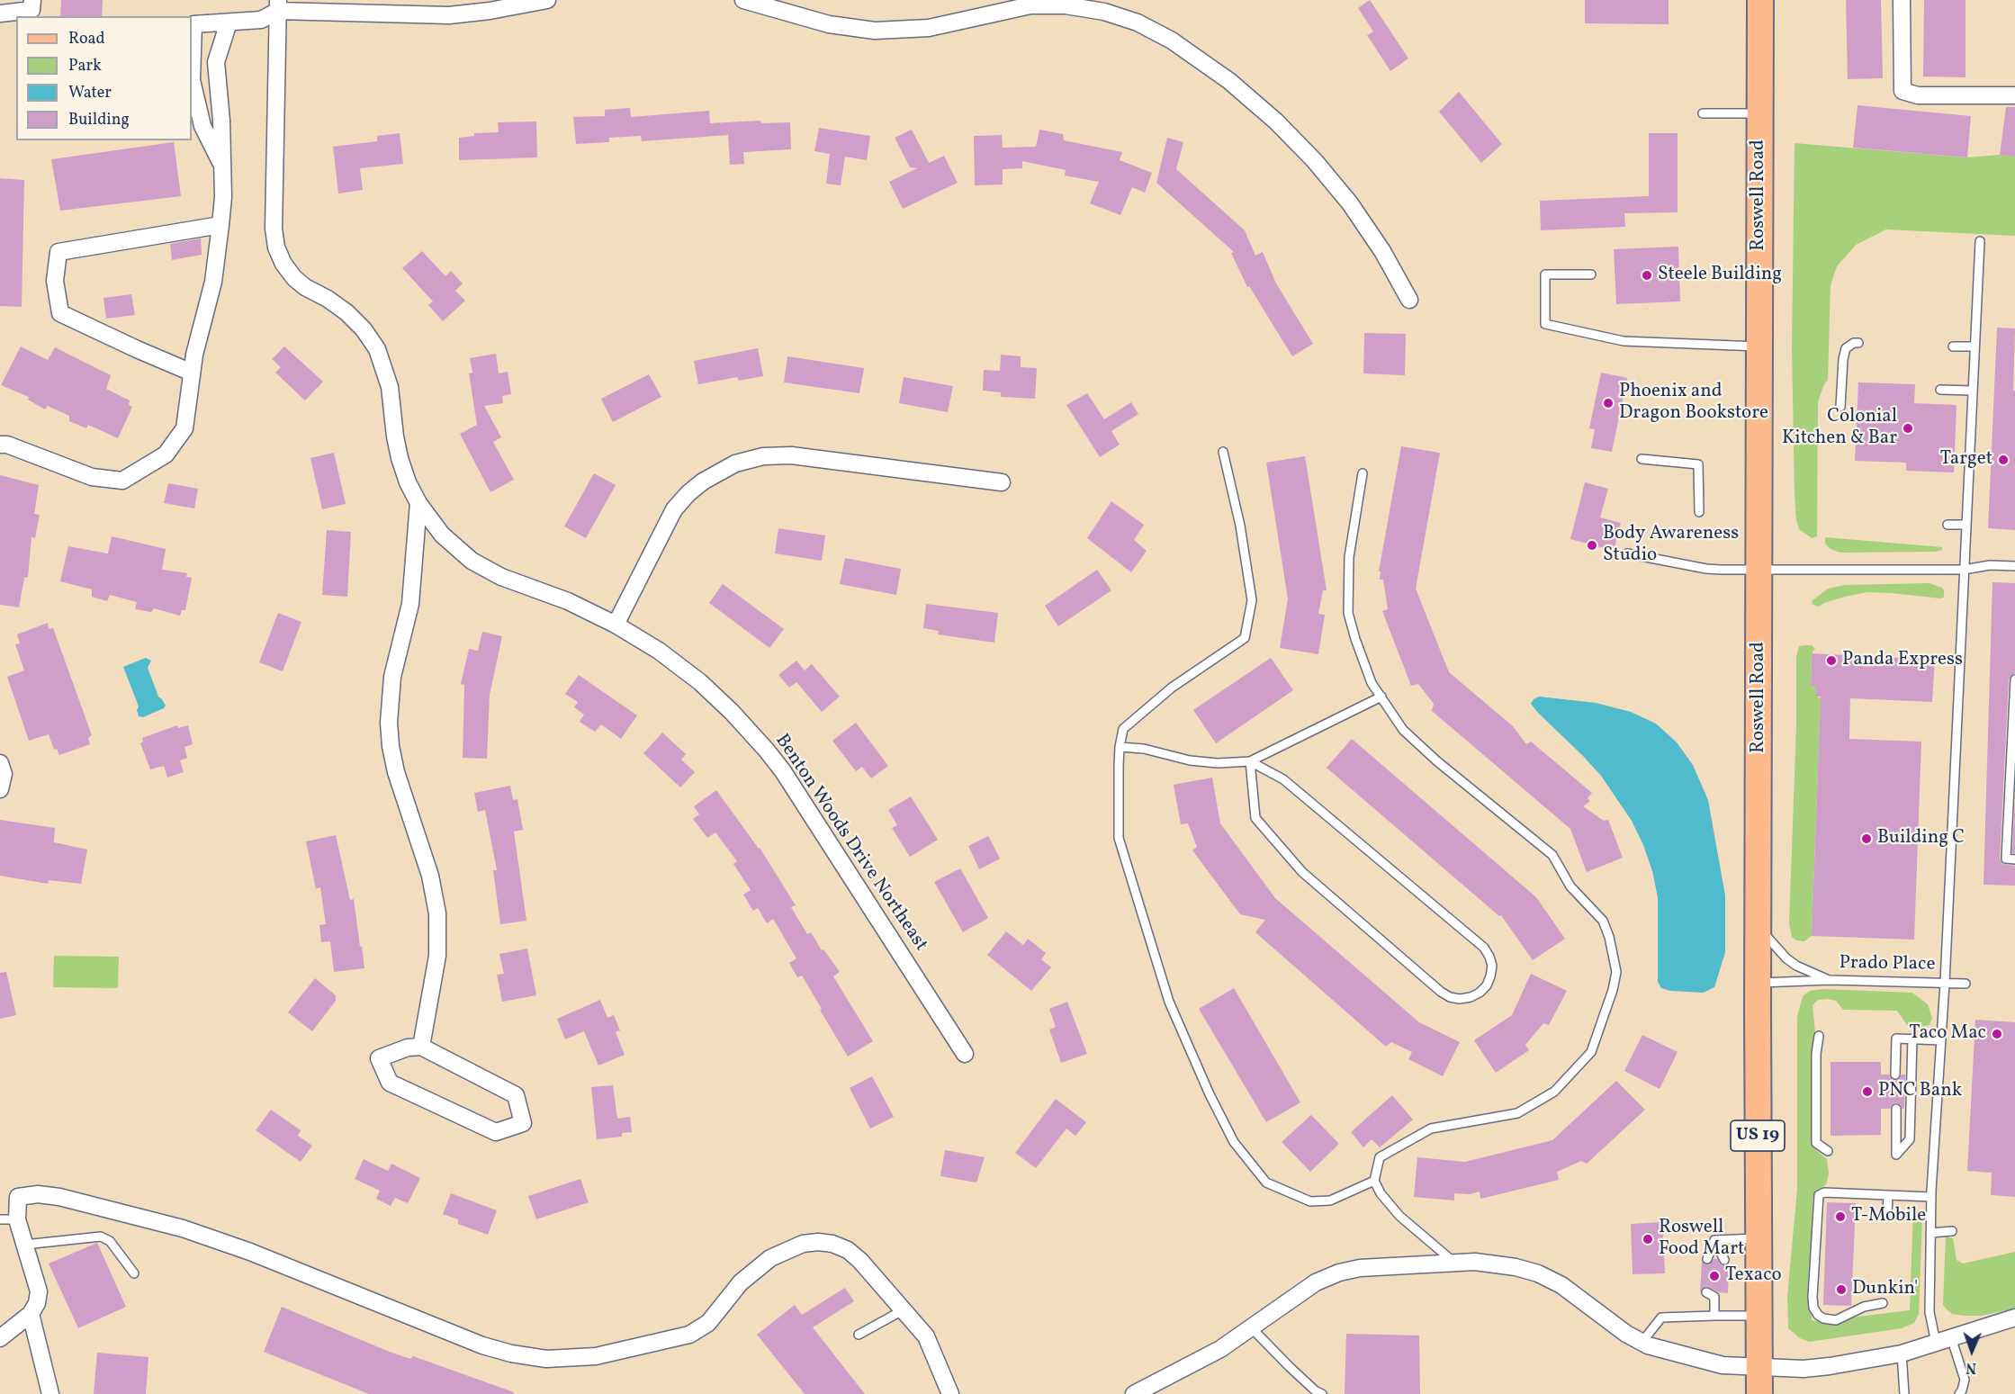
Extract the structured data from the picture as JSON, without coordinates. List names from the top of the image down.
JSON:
{
  "streets": {
    "main road": ["Roswell Road", "US 19"],
    "street": ["Benton Woods Drive Northeast"],
    "lane": ["Prado Place"]
  },
  "crossings": [
    ["Roswell Road", "Prado Place"]
  ],
  "places": [
    "Steele Building",
    "Phoenix and Dragon Bookstore",
    "Colonial Kitchen & Bar",
    "Target",
    "Body Awareness Studio",
    "Panda Express",
    "Building C",
    "Taco Mac",
    "PNC Bank",
    "T-Mobile",
    "Roswell Food Mart",
    "Texaco",
    "Dunkin'"
  ],
  "legend": [
    "Road",
    "Park",
    "Water",
    "Building"
  ],
  "north": "bottom"
}
